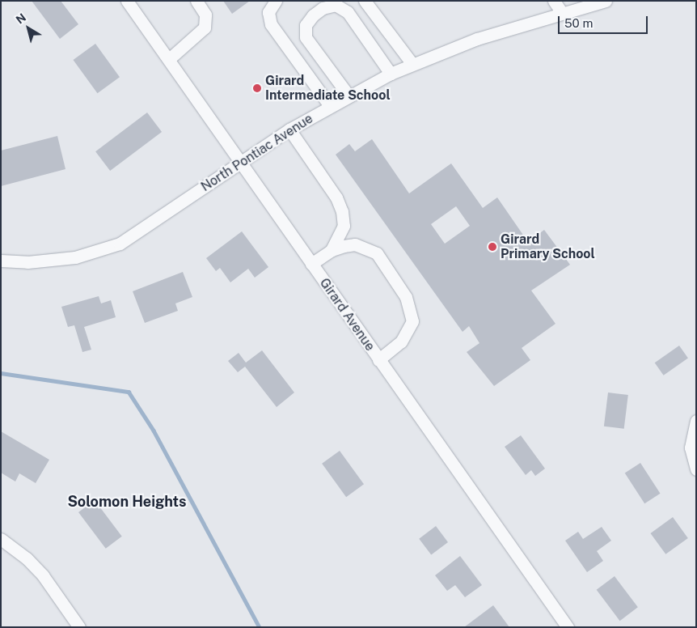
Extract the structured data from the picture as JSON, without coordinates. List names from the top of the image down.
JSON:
{
  "streets": {
    "street": ["North Pontiac Avenue", "Girard Avenue"]
  },
  "crossings": [
    ["North Pontiac Avenue", "Girard Avenue"]
  ],
  "districts": ["Solomon Heights"],
  "places": ["Girard Intermediate School", "Girard Primary School"],
  "scale_bar": "50 m",
  "north": "top left"
}
